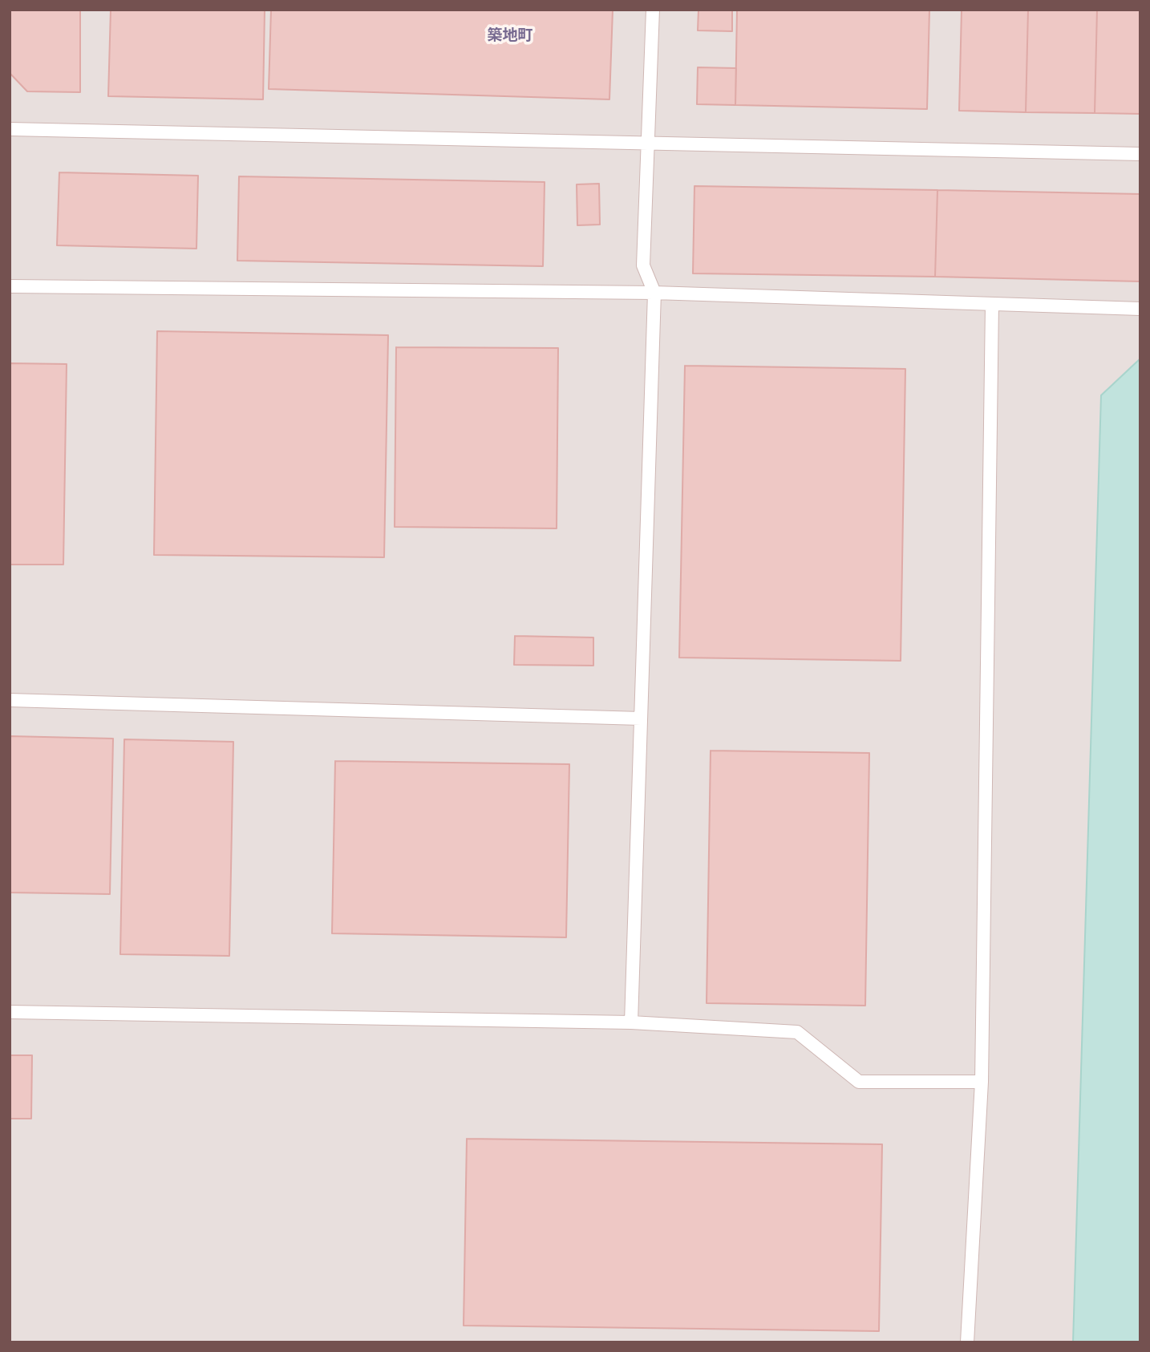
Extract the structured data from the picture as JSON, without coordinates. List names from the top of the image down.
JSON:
{
  "districts": ["築地町"]
}
